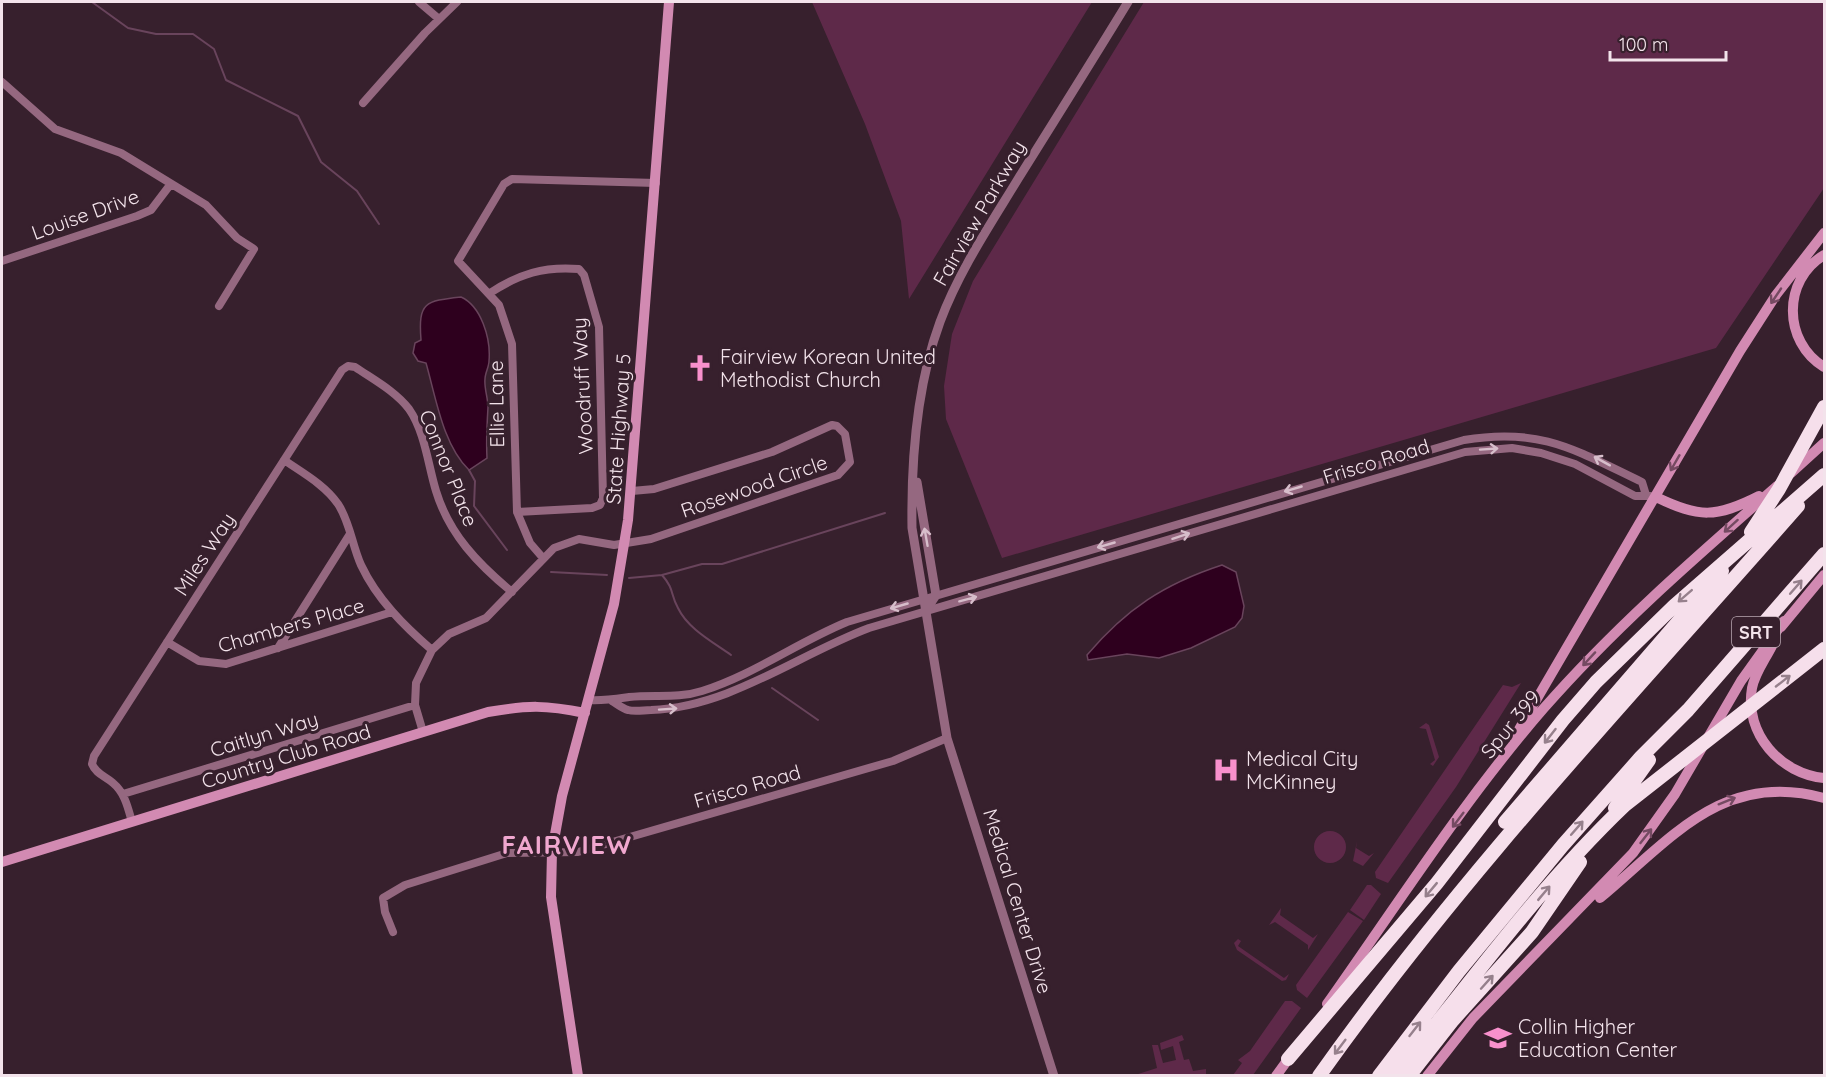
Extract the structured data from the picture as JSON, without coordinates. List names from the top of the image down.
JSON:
{
  "streets": {
    "highway": ["SRT"],
    "main road": ["State Highway 5", "Spur 399", "Country Club Road"],
    "street": [
      "Fairview Parkway",
      "Louise Drive",
      "Woodruff Way",
      "Ellie Lane",
      "Frisco Road",
      "Connor Place",
      "Rosewood Circle",
      "Miles Way",
      "Chambers Place",
      "Caitlyn Way",
      "Medical Center Drive"
    ]
  },
  "crossings": [
    ["Fairview Parkway", "Frisco Road"],
    ["Fairview Parkway", "Medical Center Drive"],
    ["Woodruff Way", "Ellie Lane"],
    ["Ellie Lane", "State Highway 5"],
    ["State Highway 5", "Frisco Road"],
    ["State Highway 5", "Rosewood Circle"],
    ["State Highway 5", "Country Club Road"],
    ["Frisco Road", "Medical Center Drive"],
    ["Connor Place", "Miles Way"],
    ["Miles Way", "Chambers Place"],
    ["Miles Way", "Caitlyn Way"]
  ],
  "districts": ["FAIRVIEW"],
  "places": {
    "church": ["Fairview Korean United Methodist Church"],
    "hospital": ["Medical City McKinney"],
    "school or university": ["Collin Higher Education Center"]
  },
  "scale_bar": "100 m"
}
